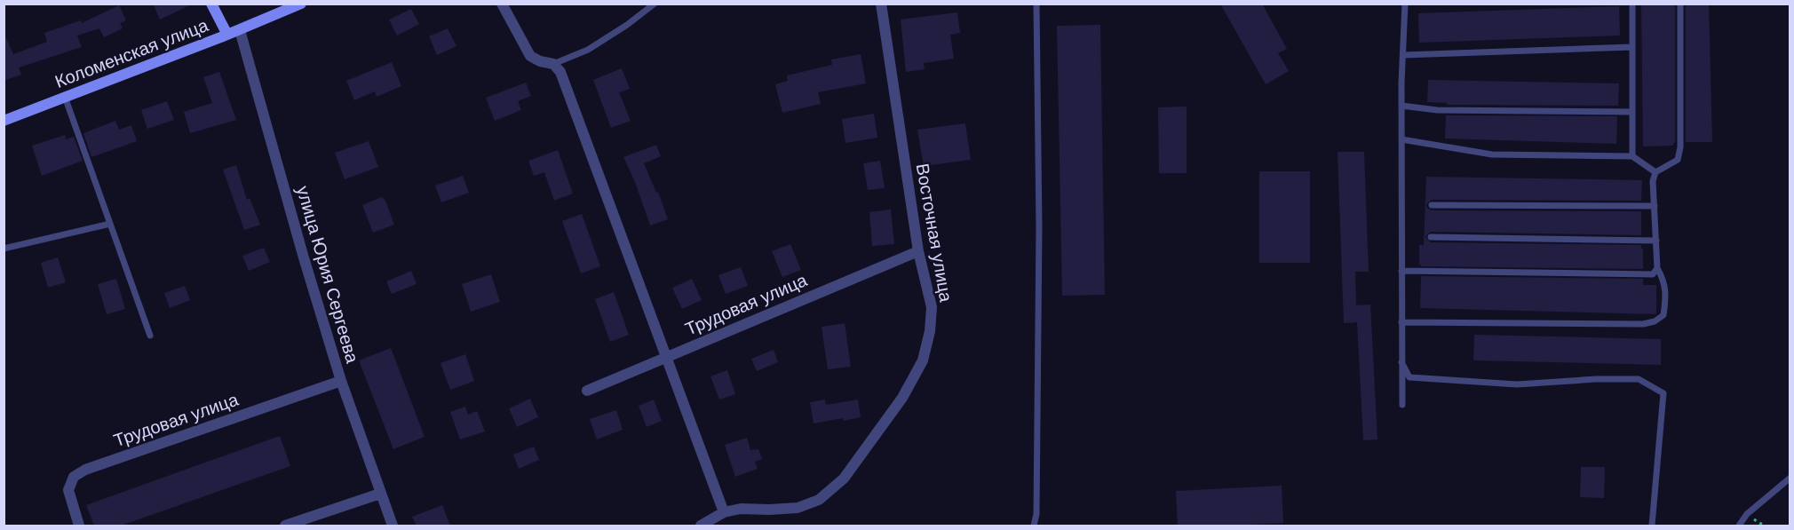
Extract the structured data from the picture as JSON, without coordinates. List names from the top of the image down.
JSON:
{
  "streets": {
    "street": [
      "Коломенская улица",
      "Восточная улица",
      "улица Юрия Сергеева",
      "Трудовая улица"
    ]
  },
  "crossings": [
    ["Коломенская улица", "улица Юрия Сергеева"],
    ["Восточная улица", "Трудовая улица"],
    ["улица Юрия Сергеева", "Трудовая улица"]
  ]
}
